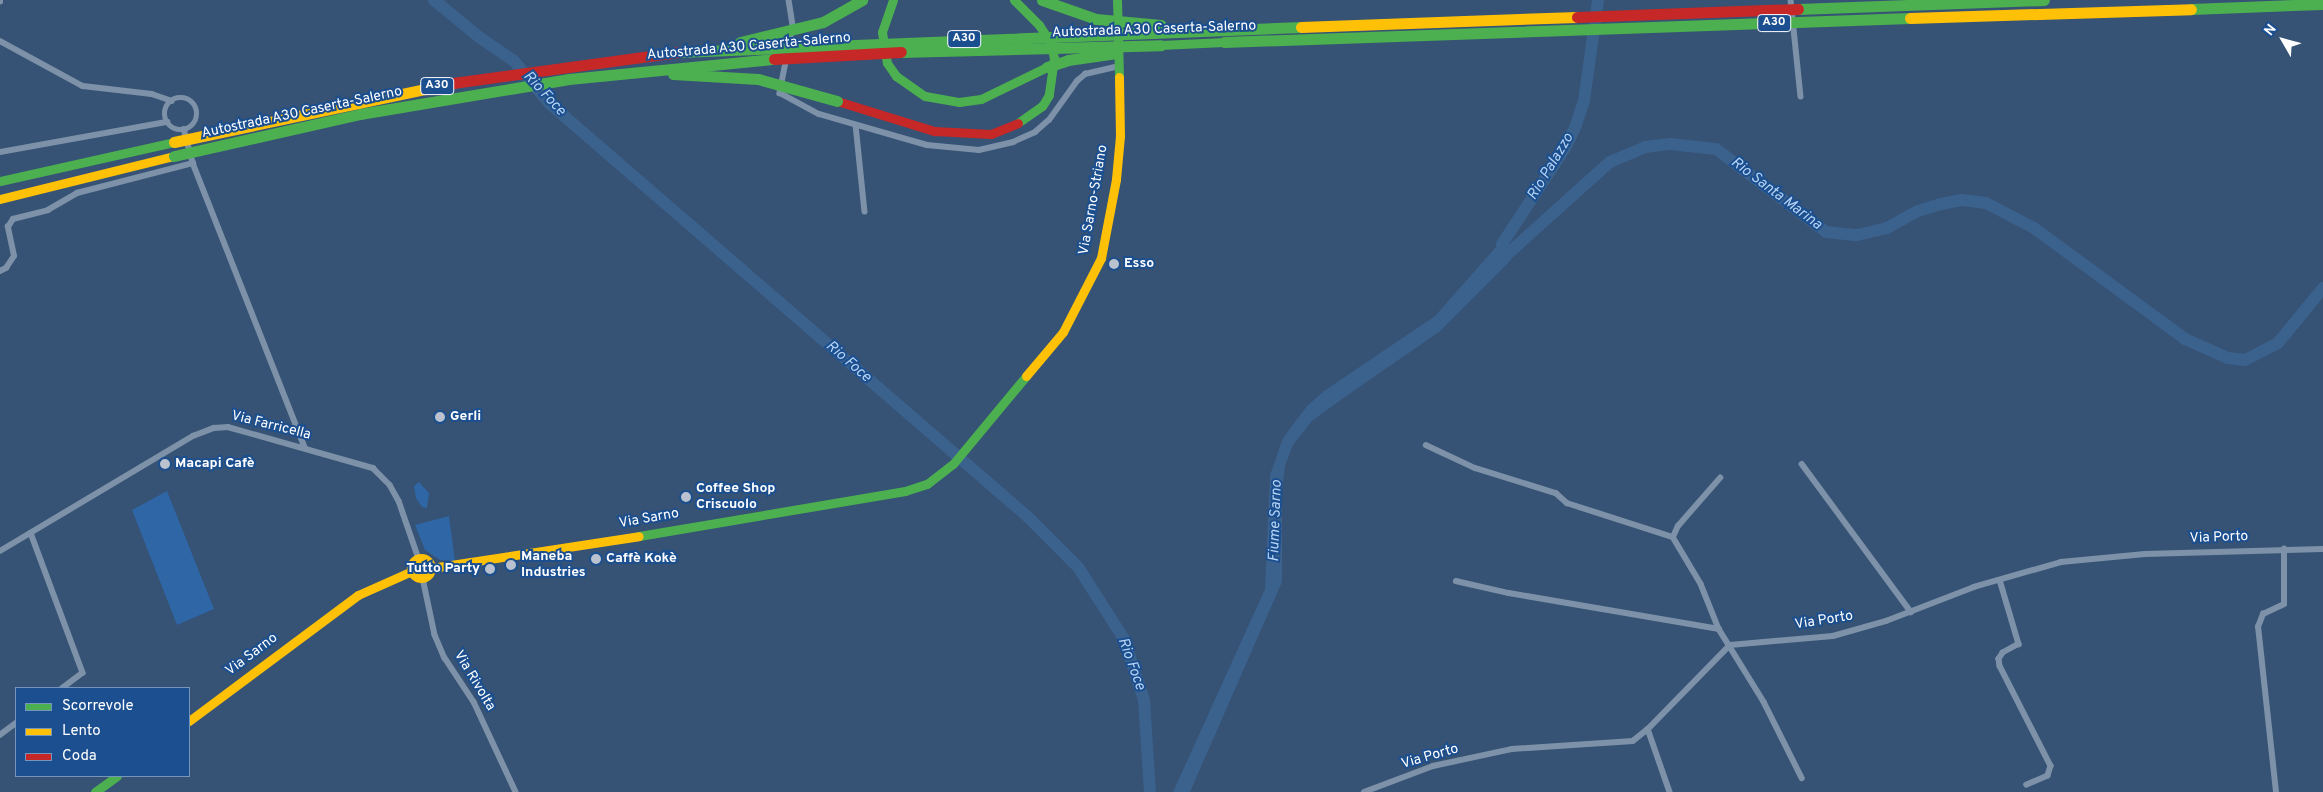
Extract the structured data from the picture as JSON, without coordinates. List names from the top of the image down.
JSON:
{
  "streets": {
    "main road": [
      "A30",
      "Autostrada A30 Caserta-Salerno",
      "Via Sarno-Striano",
      "Via Sarno"
    ],
    "street": ["Via Farricella", "Via Porto", "Via Rivolta"]
  },
  "crossings": [
    ["Via Sarno-Striano", "Via Sarno"],
    ["Via Farricella", "Via Sarno"],
    ["Via Farricella", "Via Rivolta"],
    ["Via Sarno", "Via Rivolta"]
  ],
  "water": [
    "Rio Foce",
    "Rio Palazzo",
    "Rio Santa Marina",
    "Fiume Sarno"
  ],
  "places": [
    "Esso",
    "Gerli",
    "Macapi Cafè",
    "Coffee Shop Criscuolo",
    "Caffè Kokè",
    "Maneba Industries",
    "Tutto Party"
  ],
  "legend": ["Scorrevole", "Lento", "Coda"],
  "north": "top left"
}
